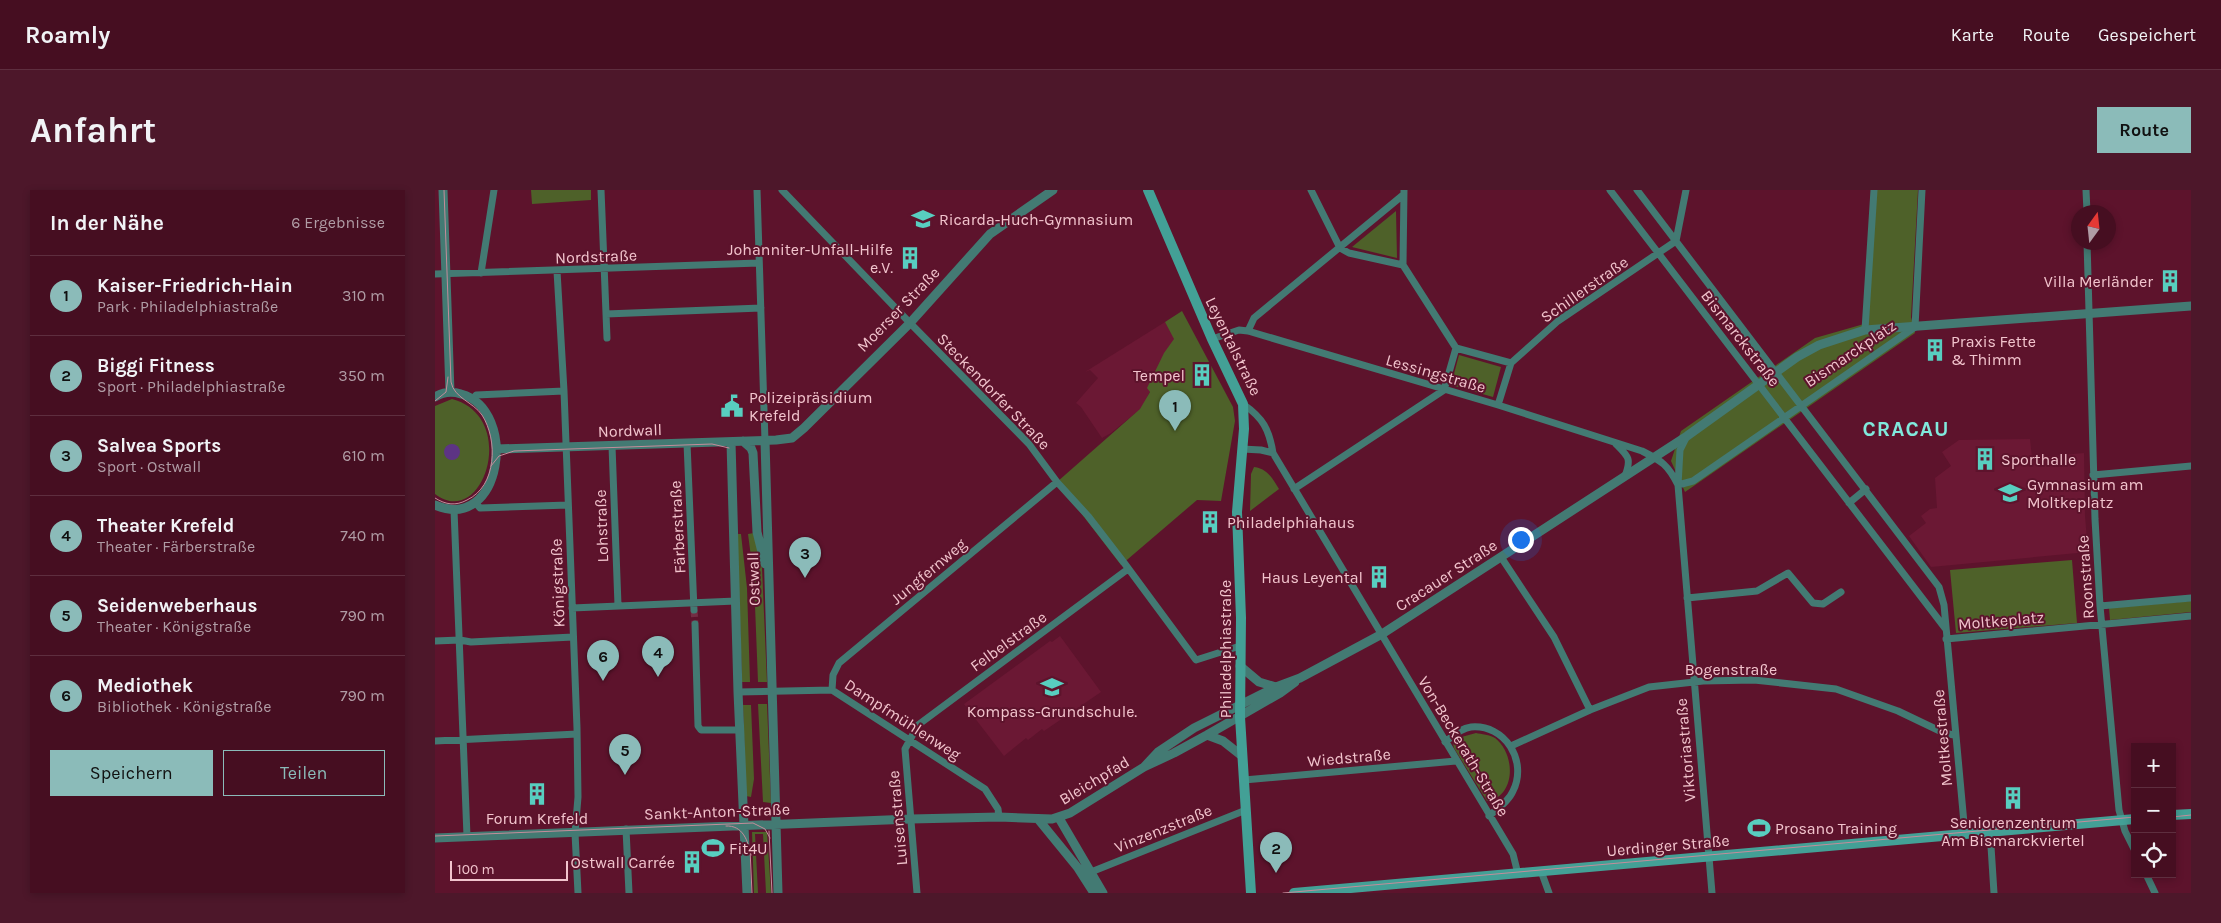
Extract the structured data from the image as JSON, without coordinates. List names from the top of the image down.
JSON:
{
  "streets": {
    "main road": ["Leyentalstraße", "Philadelphiastraße", "Uerdinger Straße"],
    "street": [
      "Nordstraße",
      "Schillerstraße",
      "Moerser Straße",
      "Bismarckstraße",
      "Bismarckplatz",
      "Lessingstraße",
      "Steckendorfer Straße",
      "Nordwall",
      "Lohstraße",
      "Färberstraße",
      "Jungfernweg",
      "Cracauer Straße",
      "Roonstraße",
      "Ostwall",
      "Königstraße",
      "Moltkeplatz",
      "Felbelstraße",
      "Bogenstraße",
      "Dampfmühlenweg",
      "Moltkestraße",
      "Von-Beckerath-Straße",
      "Viktoriastraße",
      "Wiedstraße",
      "Bleichpfad",
      "Sankt-Anton-Straße",
      "Luisenstraße",
      "Vinzenzstraße"
    ]
  },
  "crossings": [
    ["Nordstraße", "Ostwall"],
    ["Nordstraße", "Königstraße"],
    ["Schillerstraße", "Bismarckstraße"],
    ["Moerser Straße", "Steckendorfer Straße"],
    ["Moerser Straße", "Nordwall"],
    ["Moerser Straße", "Ostwall"],
    ["Bismarckstraße", "Bismarckplatz"],
    ["Bismarckstraße", "Moltkeplatz"],
    ["Leyentalstraße", "Cracauer Straße"],
    ["Leyentalstraße", "Philadelphiastraße"],
    ["Leyentalstraße", "Von-Beckerath-Straße"],
    ["Bismarckplatz", "Lessingstraße"],
    ["Bismarckplatz", "Cracauer Straße"],
    ["Bismarckplatz", "Viktoriastraße"],
    ["Lessingstraße", "Cracauer Straße"],
    ["Lessingstraße", "Viktoriastraße"],
    ["Steckendorfer Straße", "Jungfernweg"],
    ["Steckendorfer Straße", "Felbelstraße"],
    ["Steckendorfer Straße", "Philadelphiastraße"],
    ["Nordwall", "Lohstraße"],
    ["Nordwall", "Färberstraße"],
    ["Nordwall", "Ostwall"],
    ["Nordwall", "Königstraße"],
    ["Jungfernweg", "Dampfmühlenweg"],
    ["Cracauer Straße", "Philadelphiastraße"],
    ["Cracauer Straße", "Von-Beckerath-Straße"],
    ["Cracauer Straße", "Viktoriastraße"],
    ["Cracauer Straße", "Bleichpfad"],
    ["Roonstraße", "Moltkeplatz"],
    ["Roonstraße", "Uerdinger Straße"],
    ["Ostwall", "Dampfmühlenweg"],
    ["Ostwall", "Sankt-Anton-Straße"],
    ["Königstraße", "Sankt-Anton-Straße"],
    ["Moltkeplatz", "Moltkestraße"],
    ["Felbelstraße", "Dampfmühlenweg"],
    ["Felbelstraße", "Luisenstraße"],
    ["Philadelphiastraße", "Wiedstraße"],
    ["Philadelphiastraße", "Bleichpfad"],
    ["Philadelphiastraße", "Vinzenzstraße"],
    ["Bogenstraße", "Moltkestraße"],
    ["Bogenstraße", "Viktoriastraße"],
    ["Dampfmühlenweg", "Bleichpfad"],
    ["Dampfmühlenweg", "Sankt-Anton-Straße"],
    ["Dampfmühlenweg", "Luisenstraße"],
    ["Moltkestraße", "Uerdinger Straße"],
    ["Von-Beckerath-Straße", "Wiedstraße"],
    ["Von-Beckerath-Straße", "Uerdinger Straße"],
    ["Viktoriastraße", "Uerdinger Straße"],
    ["Bleichpfad", "Sankt-Anton-Straße"],
    ["Sankt-Anton-Straße", "Luisenstraße"]
  ],
  "districts": ["CRACAU"],
  "places": {
    "school or university": ["Ricarda-Huch-Gymnasium", "Gymnasium am Moltkeplatz", "Kompass-Grundschule."],
    "building": [
      "Johanniter-Unfall-Hilfe e.V.",
      "Villa Merländer",
      "Praxis Fette & Thimm",
      "Tempel",
      "Sporthalle",
      "Philadelphiahaus",
      "Haus Leyental",
      "Forum Krefeld",
      "Seniorenzentrum Am Bismarckviertel",
      "Ostwall Carrée"
    ],
    "public building": ["Polizeipräsidium Krefeld"],
    "sports": ["Prosano Training", "Fit4U"]
  },
  "scale_bar": "100 m",
  "north": "top",
  "page": {
    "header": "Roamly",
    "nav": ["Karte", "Route", "Gespeichert"],
    "buttons": [
      "Route",
      ["Speichern", "Teilen"]
    ],
    "title": "Anfahrt",
    "heading": ["In der Nähe", "6 Ergebnisse"],
    "list": [
      {
        "mark": "1",
        "name": "Kaiser-Friedrich-Hain",
        "note": "Park · Philadelphiastraße",
        "value": "310 m"
      },
      {
        "mark": "2",
        "name": "Biggi Fitness",
        "note": "Sport · Philadelphiastraße",
        "value": "350 m"
      },
      {
        "mark": "3",
        "name": "Salvea Sports",
        "note": "Sport · Ostwall",
        "value": "610 m"
      },
      {
        "mark": "4",
        "name": "Theater Krefeld",
        "note": "Theater · Färberstraße",
        "value": "740 m"
      },
      {
        "mark": "5",
        "name": "Seidenweberhaus",
        "note": "Theater · Königstraße",
        "value": "790 m"
      },
      {
        "mark": "6",
        "name": "Mediothek",
        "note": "Bibliothek · Königstraße",
        "value": "790 m"
      }
    ],
    "pins": [
      "1",
      "3",
      "4",
      "6",
      "5",
      "2"
    ],
    "map_buttons": ["+", "−"],
    "scale": "100 m"
  }
}
